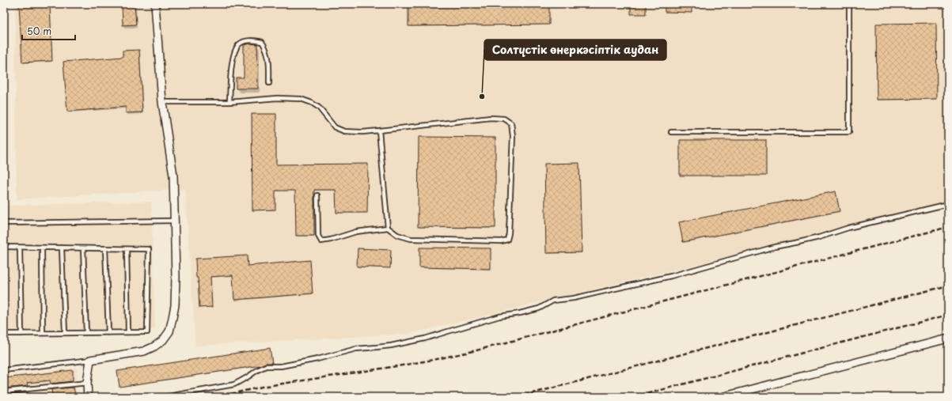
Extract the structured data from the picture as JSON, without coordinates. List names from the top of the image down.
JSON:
{
  "places": ["Солтүстік өнеркәсіптік аудан"],
  "scale_bar": "50 m"
}
